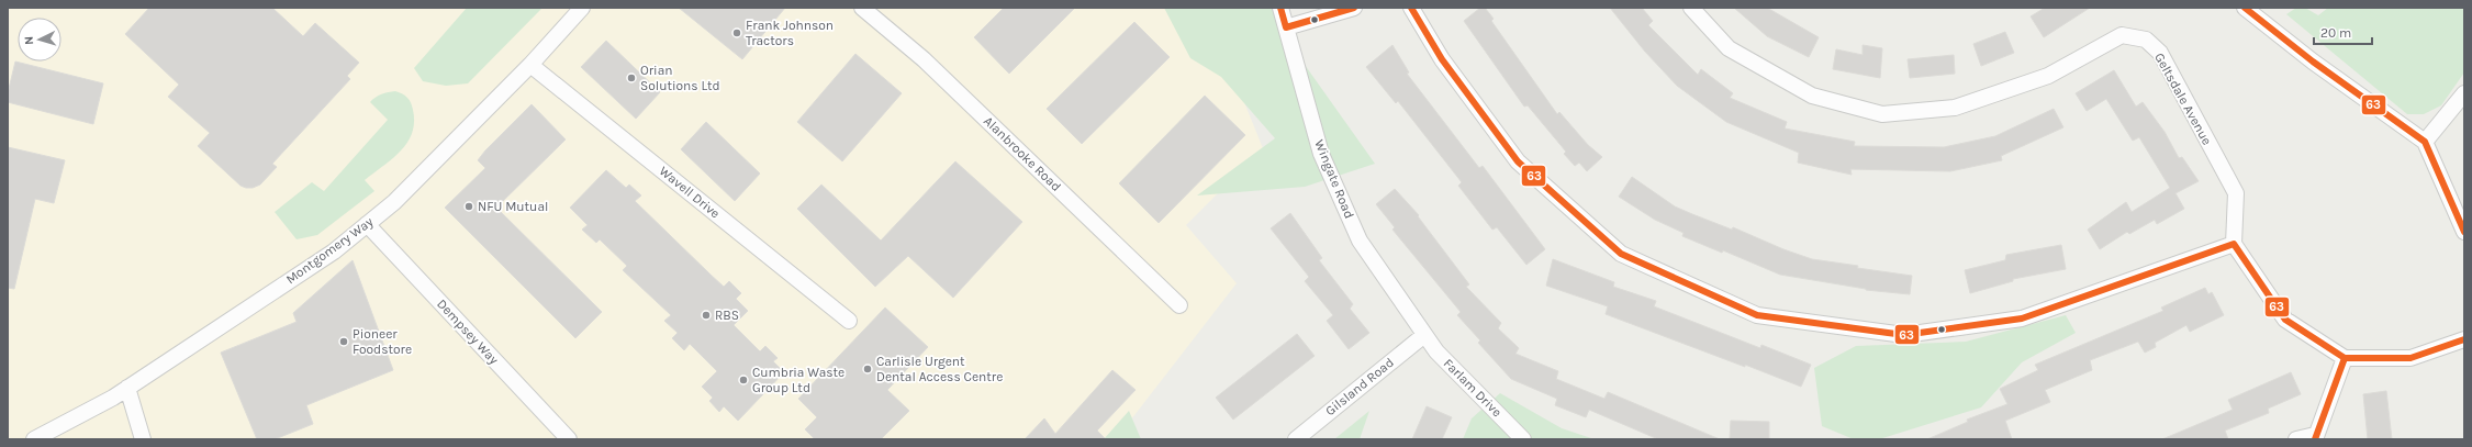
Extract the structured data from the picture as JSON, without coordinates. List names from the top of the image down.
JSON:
{
  "streets": {
    "street": [
      "Geltsdale Avenue",
      "Alanbrooke Road",
      "Wingate Road",
      "Wavell Drive",
      "Montgomery Way",
      "Dempsey Way",
      "Gilsland Road",
      "Farlam Drive"
    ]
  },
  "crossings": [
    ["Wingate Road", "Gilsland Road"],
    ["Wingate Road", "Farlam Drive"],
    ["Wavell Drive", "Montgomery Way"],
    ["Montgomery Way", "Dempsey Way"],
    ["Gilsland Road", "Farlam Drive"]
  ],
  "places": [
    "Frank Johnson Tractors",
    "Orian Solutions Ltd",
    "NFU Mutual",
    "RBS",
    "Pioneer Foodstore",
    "Carlisle Urgent Dental Access Centre",
    "Cumbria Waste Group Ltd"
  ],
  "lines": ["transit line 63"],
  "scale_bar": "20 m",
  "north": "left"
}
